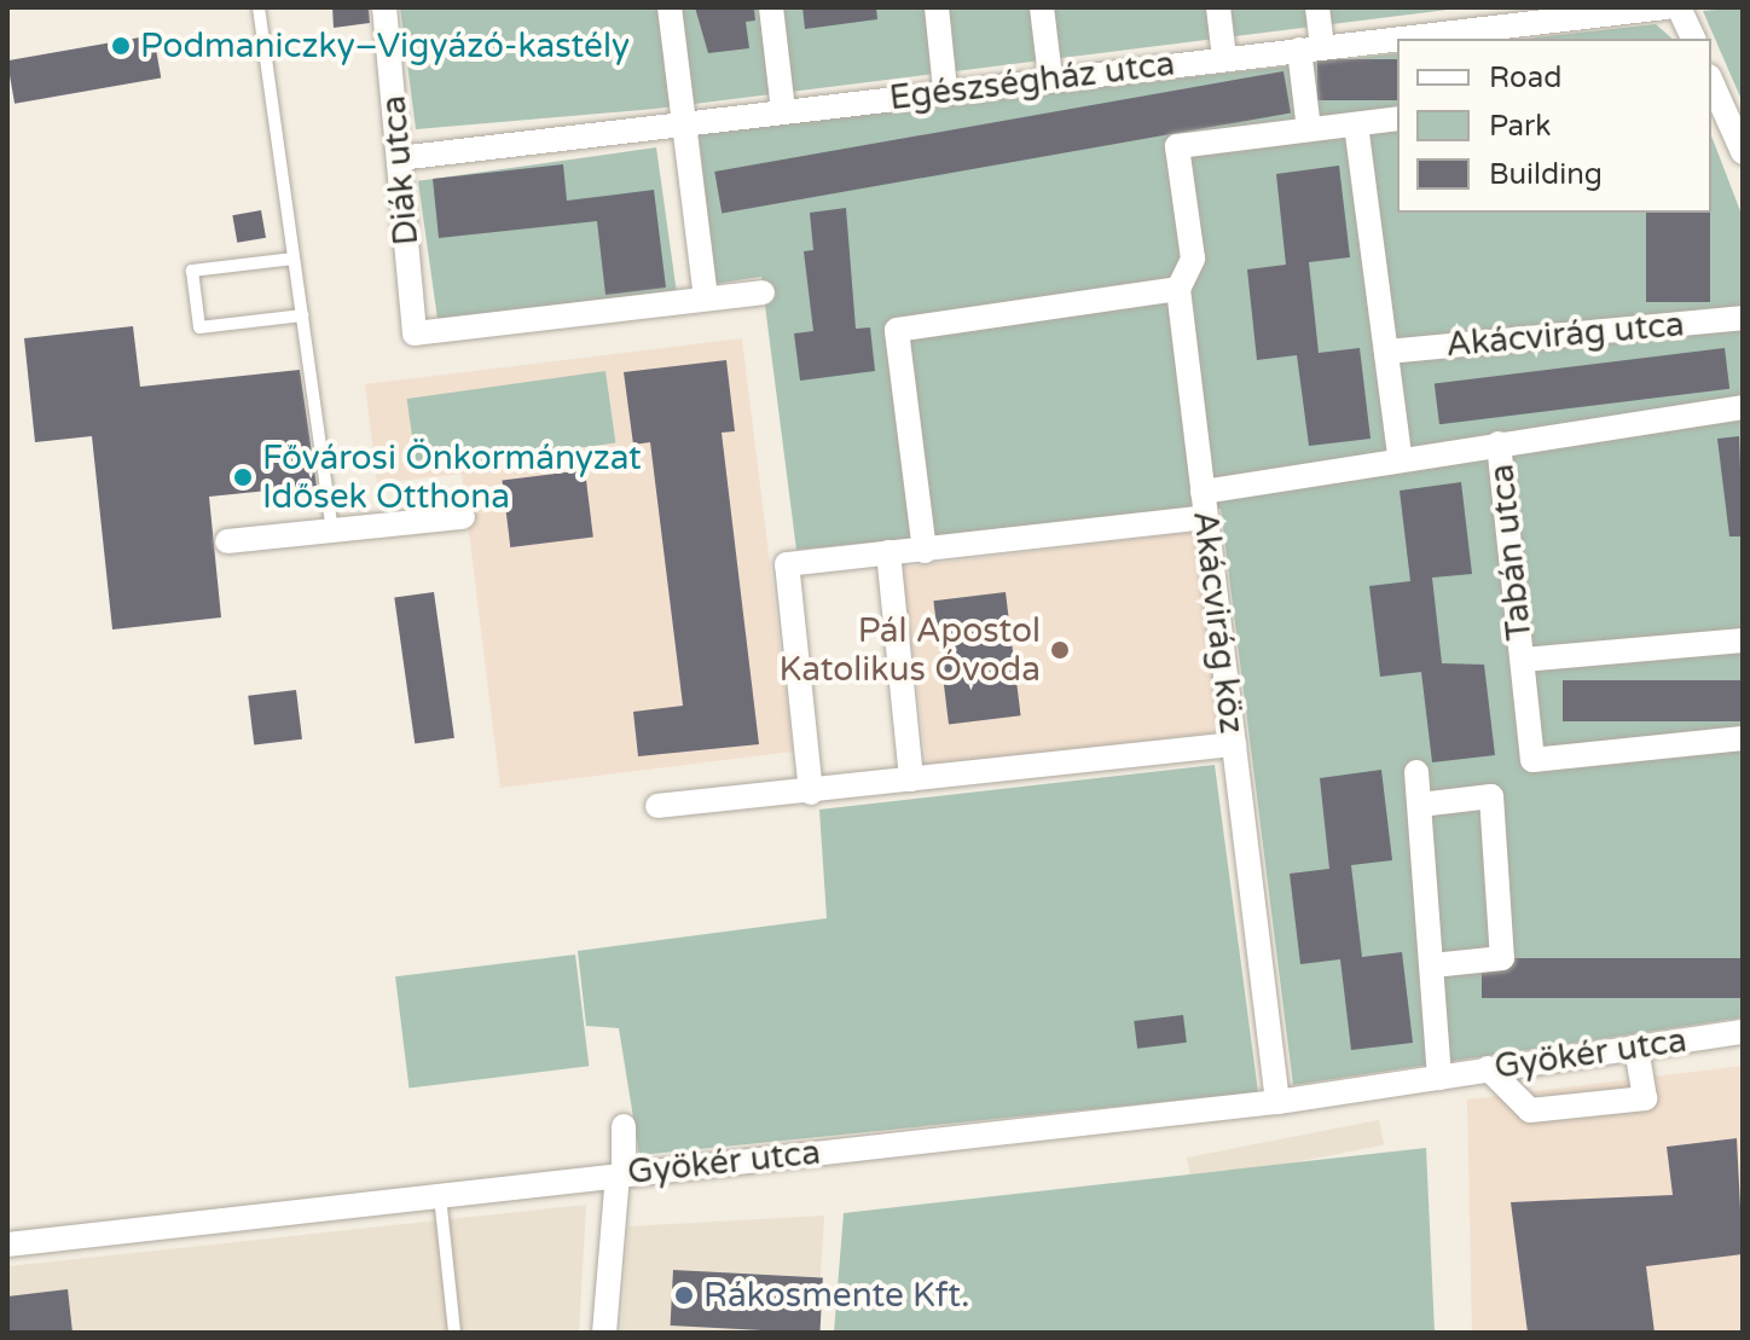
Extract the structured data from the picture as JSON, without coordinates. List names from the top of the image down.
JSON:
{
  "streets": {
    "street": [
      "Egészségház utca",
      "Diák utca",
      "Akácvirág utca",
      "Tabán utca",
      "Akácvirág köz",
      "Gyökér utca"
    ]
  },
  "crossings": [
    ["Egészségház utca", "Diák utca"],
    ["Akácvirág köz", "Gyökér utca"]
  ],
  "places": [
    "Podmaniczky–Vigyázó-kastély",
    "Fővárosi Önkormányzat Idősek Otthona",
    "Pál Apostol Katolikus Óvoda",
    "Rákosmente Kft."
  ],
  "legend": ["Road", "Park", "Building"]
}
